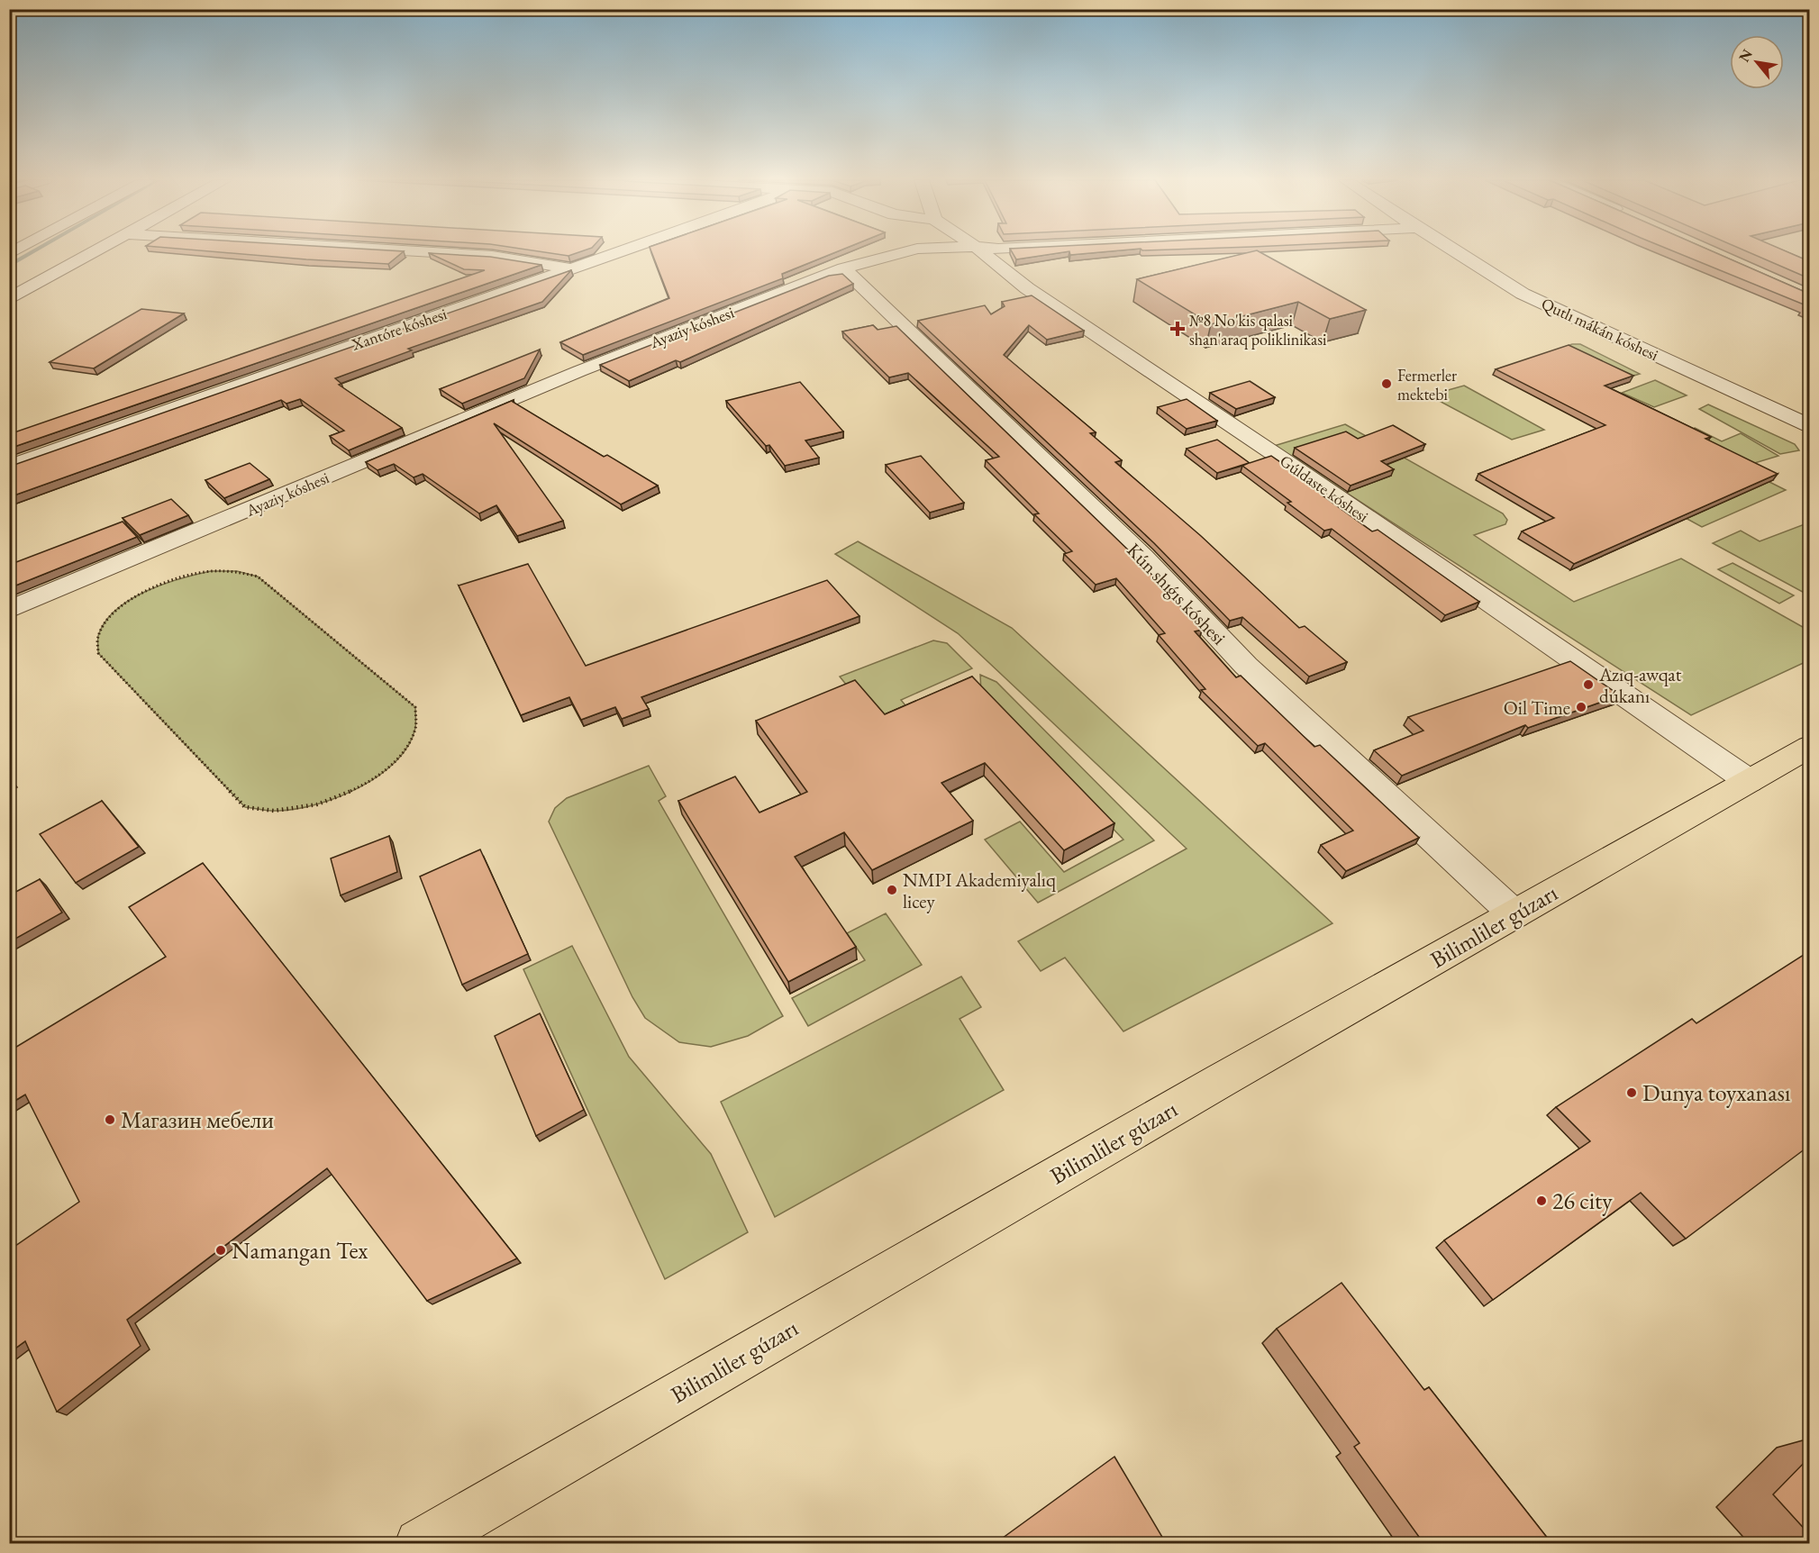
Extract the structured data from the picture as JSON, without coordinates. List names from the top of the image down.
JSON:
{
  "streets": {
    "main road": ["Bilimliler gúzarı"],
    "street": [
      "Ayaziy kóshesi",
      "Xantóre kóshesi",
      "Qutlı mákán kóshesi",
      "Gúldaste kóshesi",
      "Kún shıǵıs kóshesi"
    ]
  },
  "crossings": [
    ["Ayaziy kóshesi", "Kún shıǵıs kóshesi"],
    ["Gúldaste kóshesi", "Bilimliler gúzarı"],
    ["Kún shıǵıs kóshesi", "Bilimliler gúzarı"]
  ],
  "places": {
    "health": ["№8 No'kis qalasi shan'araq poliklinikasi"],
    "other": [
      "Fermerler mektebi",
      "Azıq-awqat dúkanı",
      "Oil Time",
      "NMPI Akademiyalıq licey",
      "Dunya toyxanası",
      "Магазин мебели",
      "26 city",
      "Namangan Tex"
    ]
  },
  "north": "top left"
}
